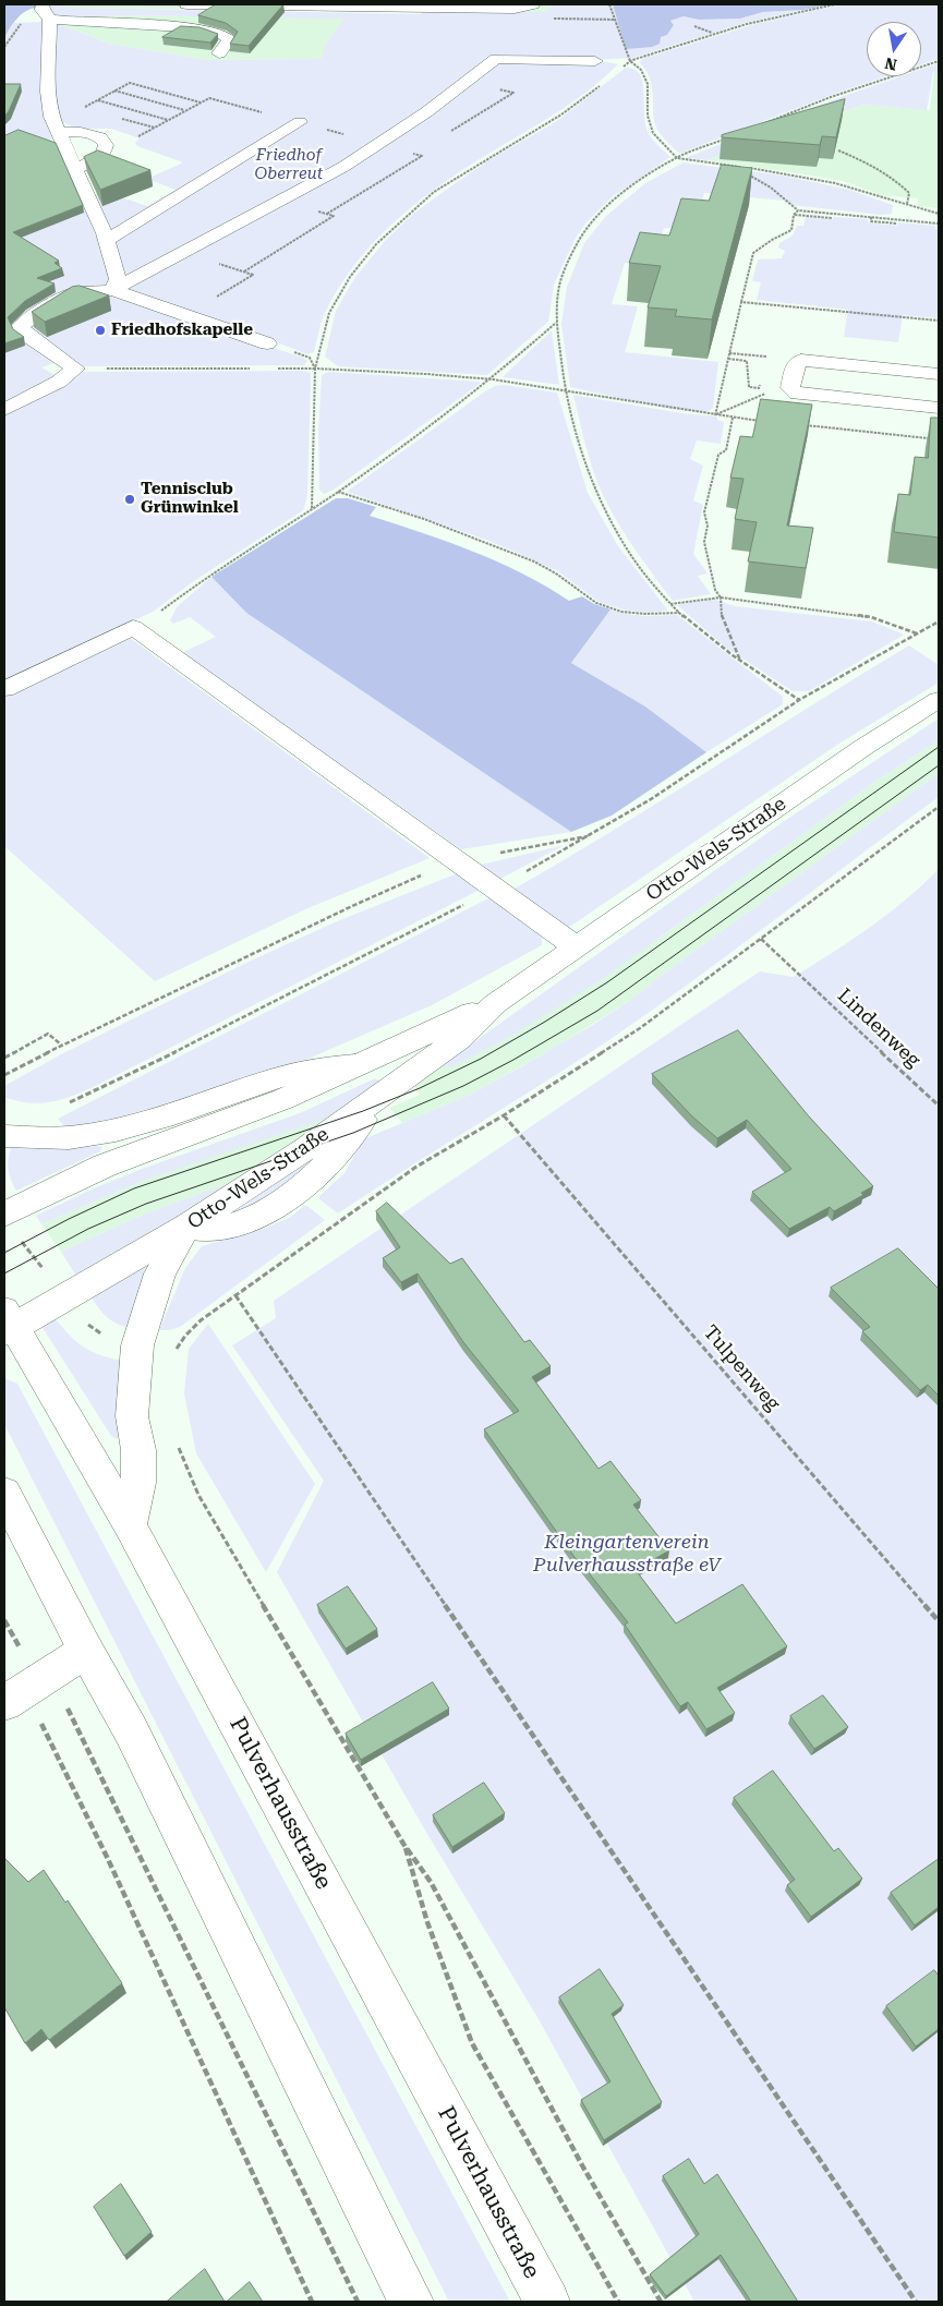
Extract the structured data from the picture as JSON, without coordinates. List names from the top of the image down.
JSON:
{
  "streets": {
    "street": ["Otto-Wels-Straße", "Pulverhausstraße"],
    "path": ["Lindenweg", "Tulpenweg"]
  },
  "crossings": [
    ["Otto-Wels-Straße", "Pulverhausstraße"]
  ],
  "parks": ["Friedhof Oberreut", "Kleingartenverein Pulverhausstraße eV"],
  "places": ["Friedhofskapelle", "Tennisclub Grünwinkel"],
  "north": "bottom"
}
